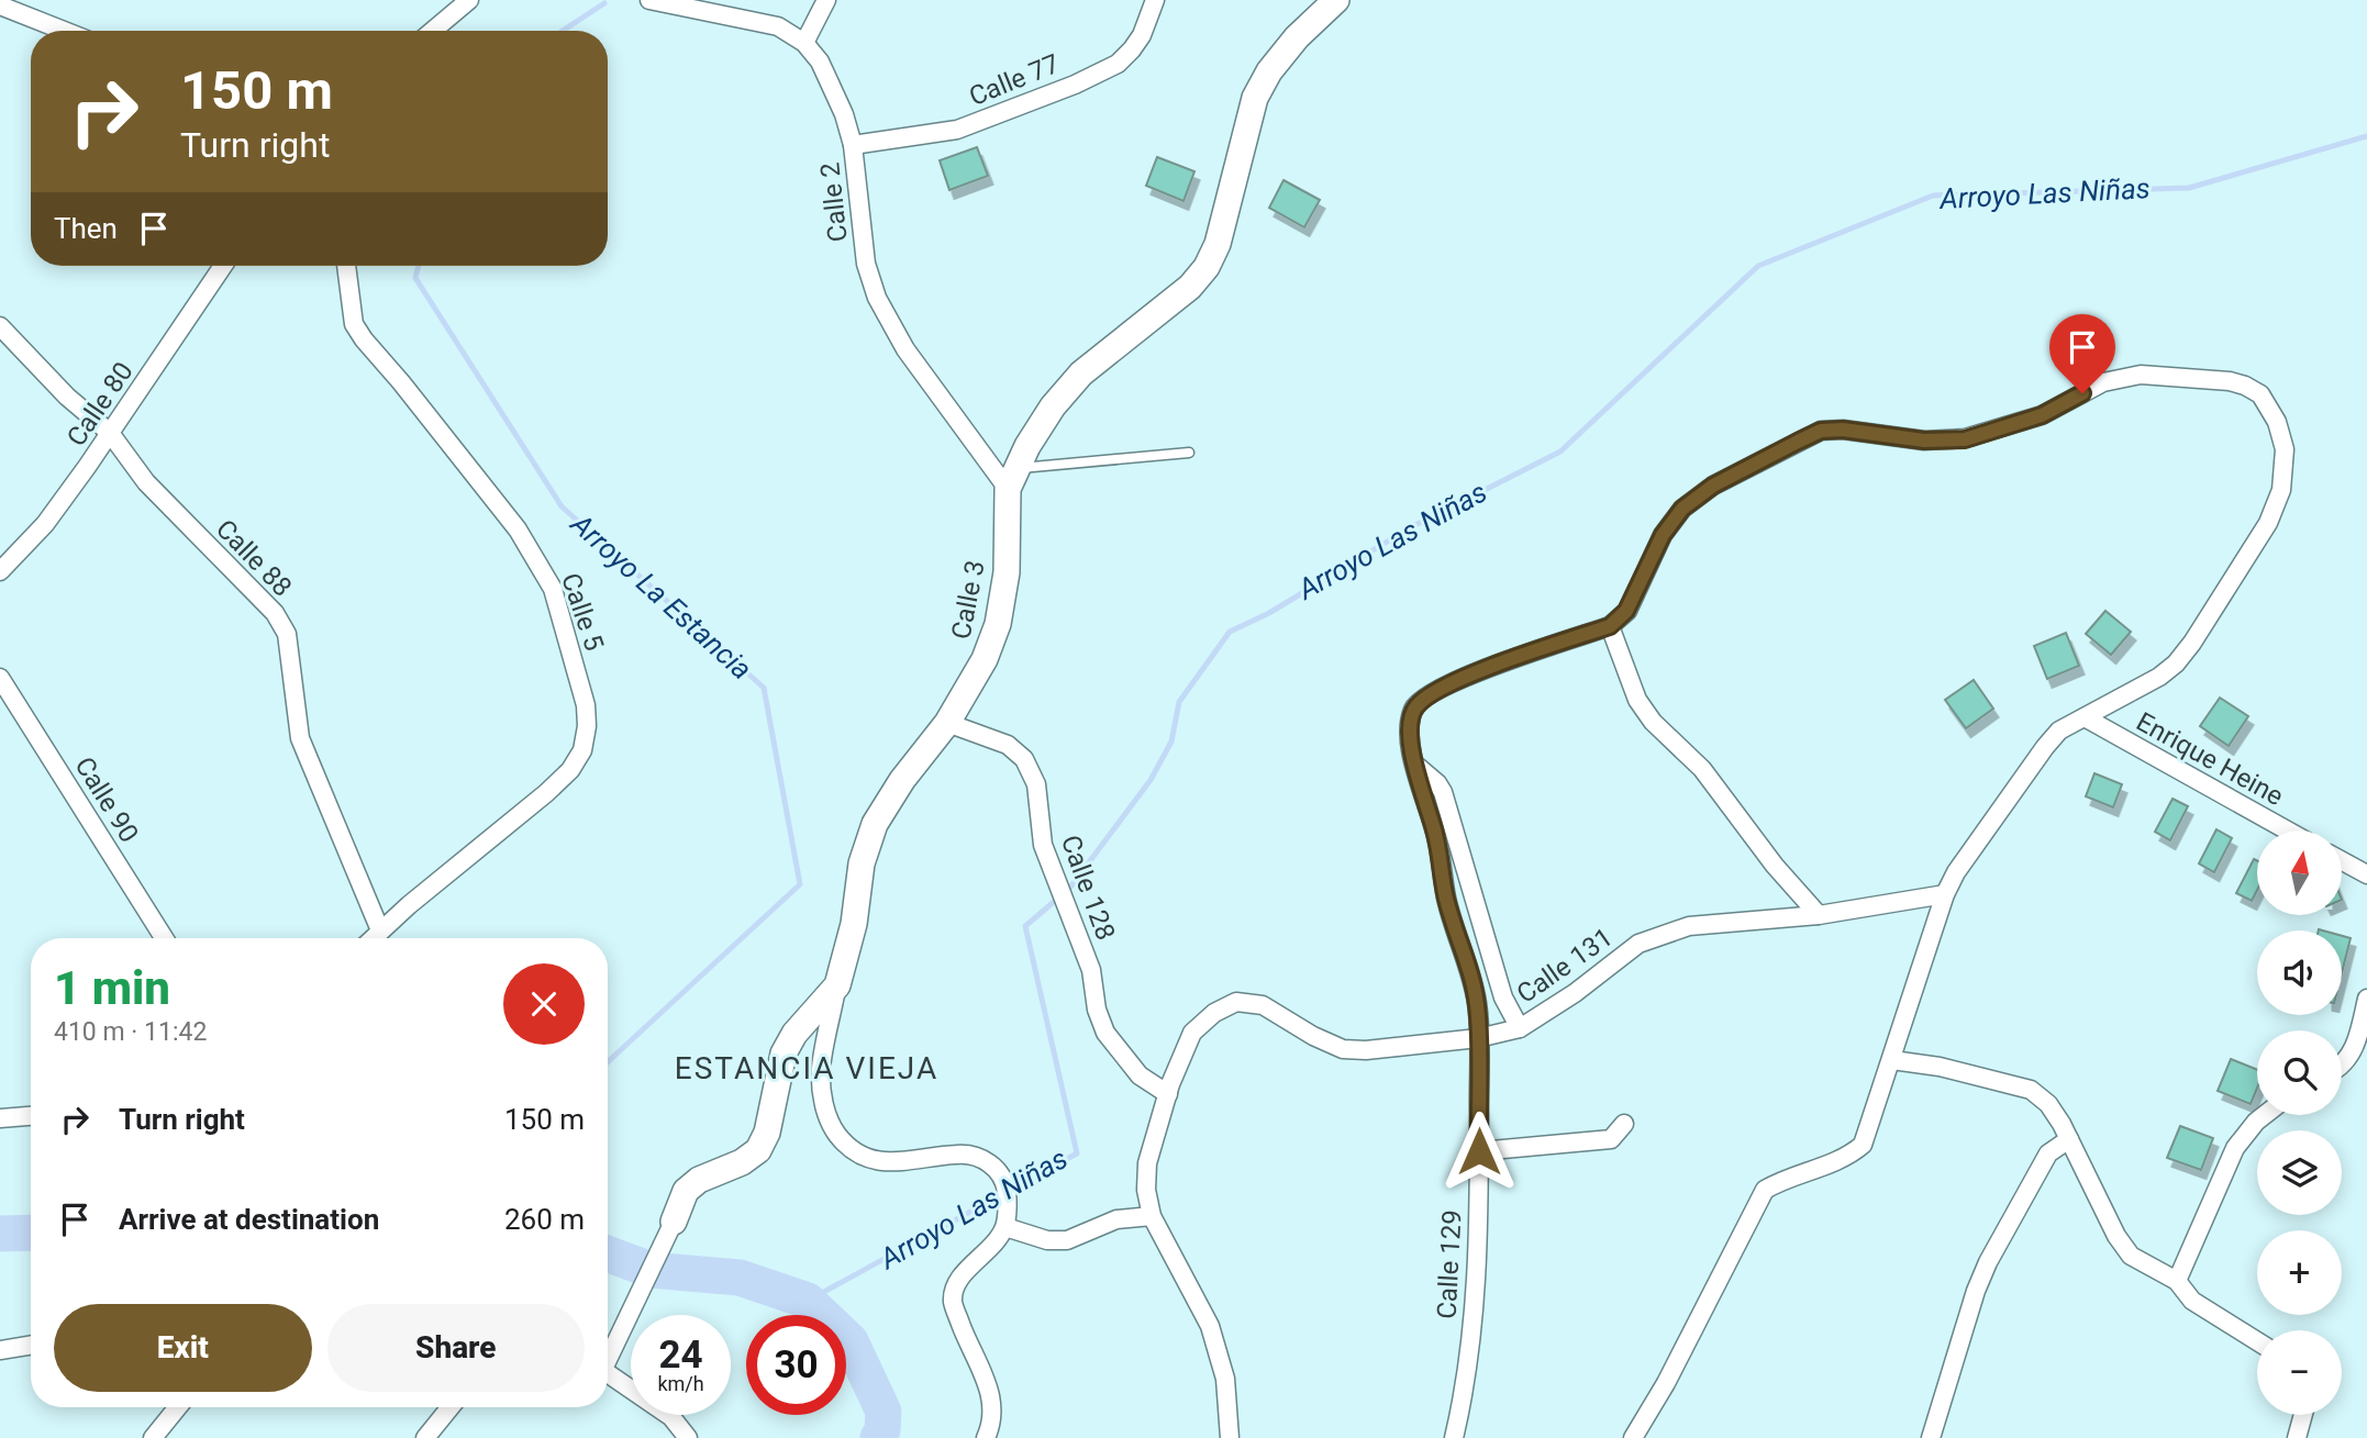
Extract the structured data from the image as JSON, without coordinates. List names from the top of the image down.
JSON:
{
  "streets": {
    "street": [
      "Calle 77",
      "Calle 2",
      "Calle 80",
      "Calle 88",
      "Calle 3",
      "Calle 5",
      "Enrique Heine",
      "Calle 90",
      "Calle 128",
      "Calle 131",
      "Calle 129"
    ]
  },
  "crossings": [
    ["Calle 77", "Calle 2"],
    ["Calle 2", "Calle 3"],
    ["Calle 80", "Calle 88"],
    ["Calle 88", "Calle 5"],
    ["Calle 3", "Calle 128"],
    ["Calle 128", "Calle 131"],
    ["Calle 131", "Calle 129"]
  ],
  "districts": ["ESTANCIA VIEJA"],
  "water": ["Arroyo Las Niñas", "Arroyo La Estancia"],
  "north": "top",
  "page": {
    "turn": ["150 m", "Turn right"],
    "then": "Then",
    "map_buttons": ["+", "−"],
    "heading": ["1 min", "410 m · 11:42"],
    "list": [
      {
        "name": "Turn right",
        "value": "150 m"
      },
      {
        "name": "Arrive at destination",
        "value": "260 m"
      }
    ],
    "buttons": ["Exit", "Share"],
    "speed": "24 km/h",
    "limit": "30"
  }
}
